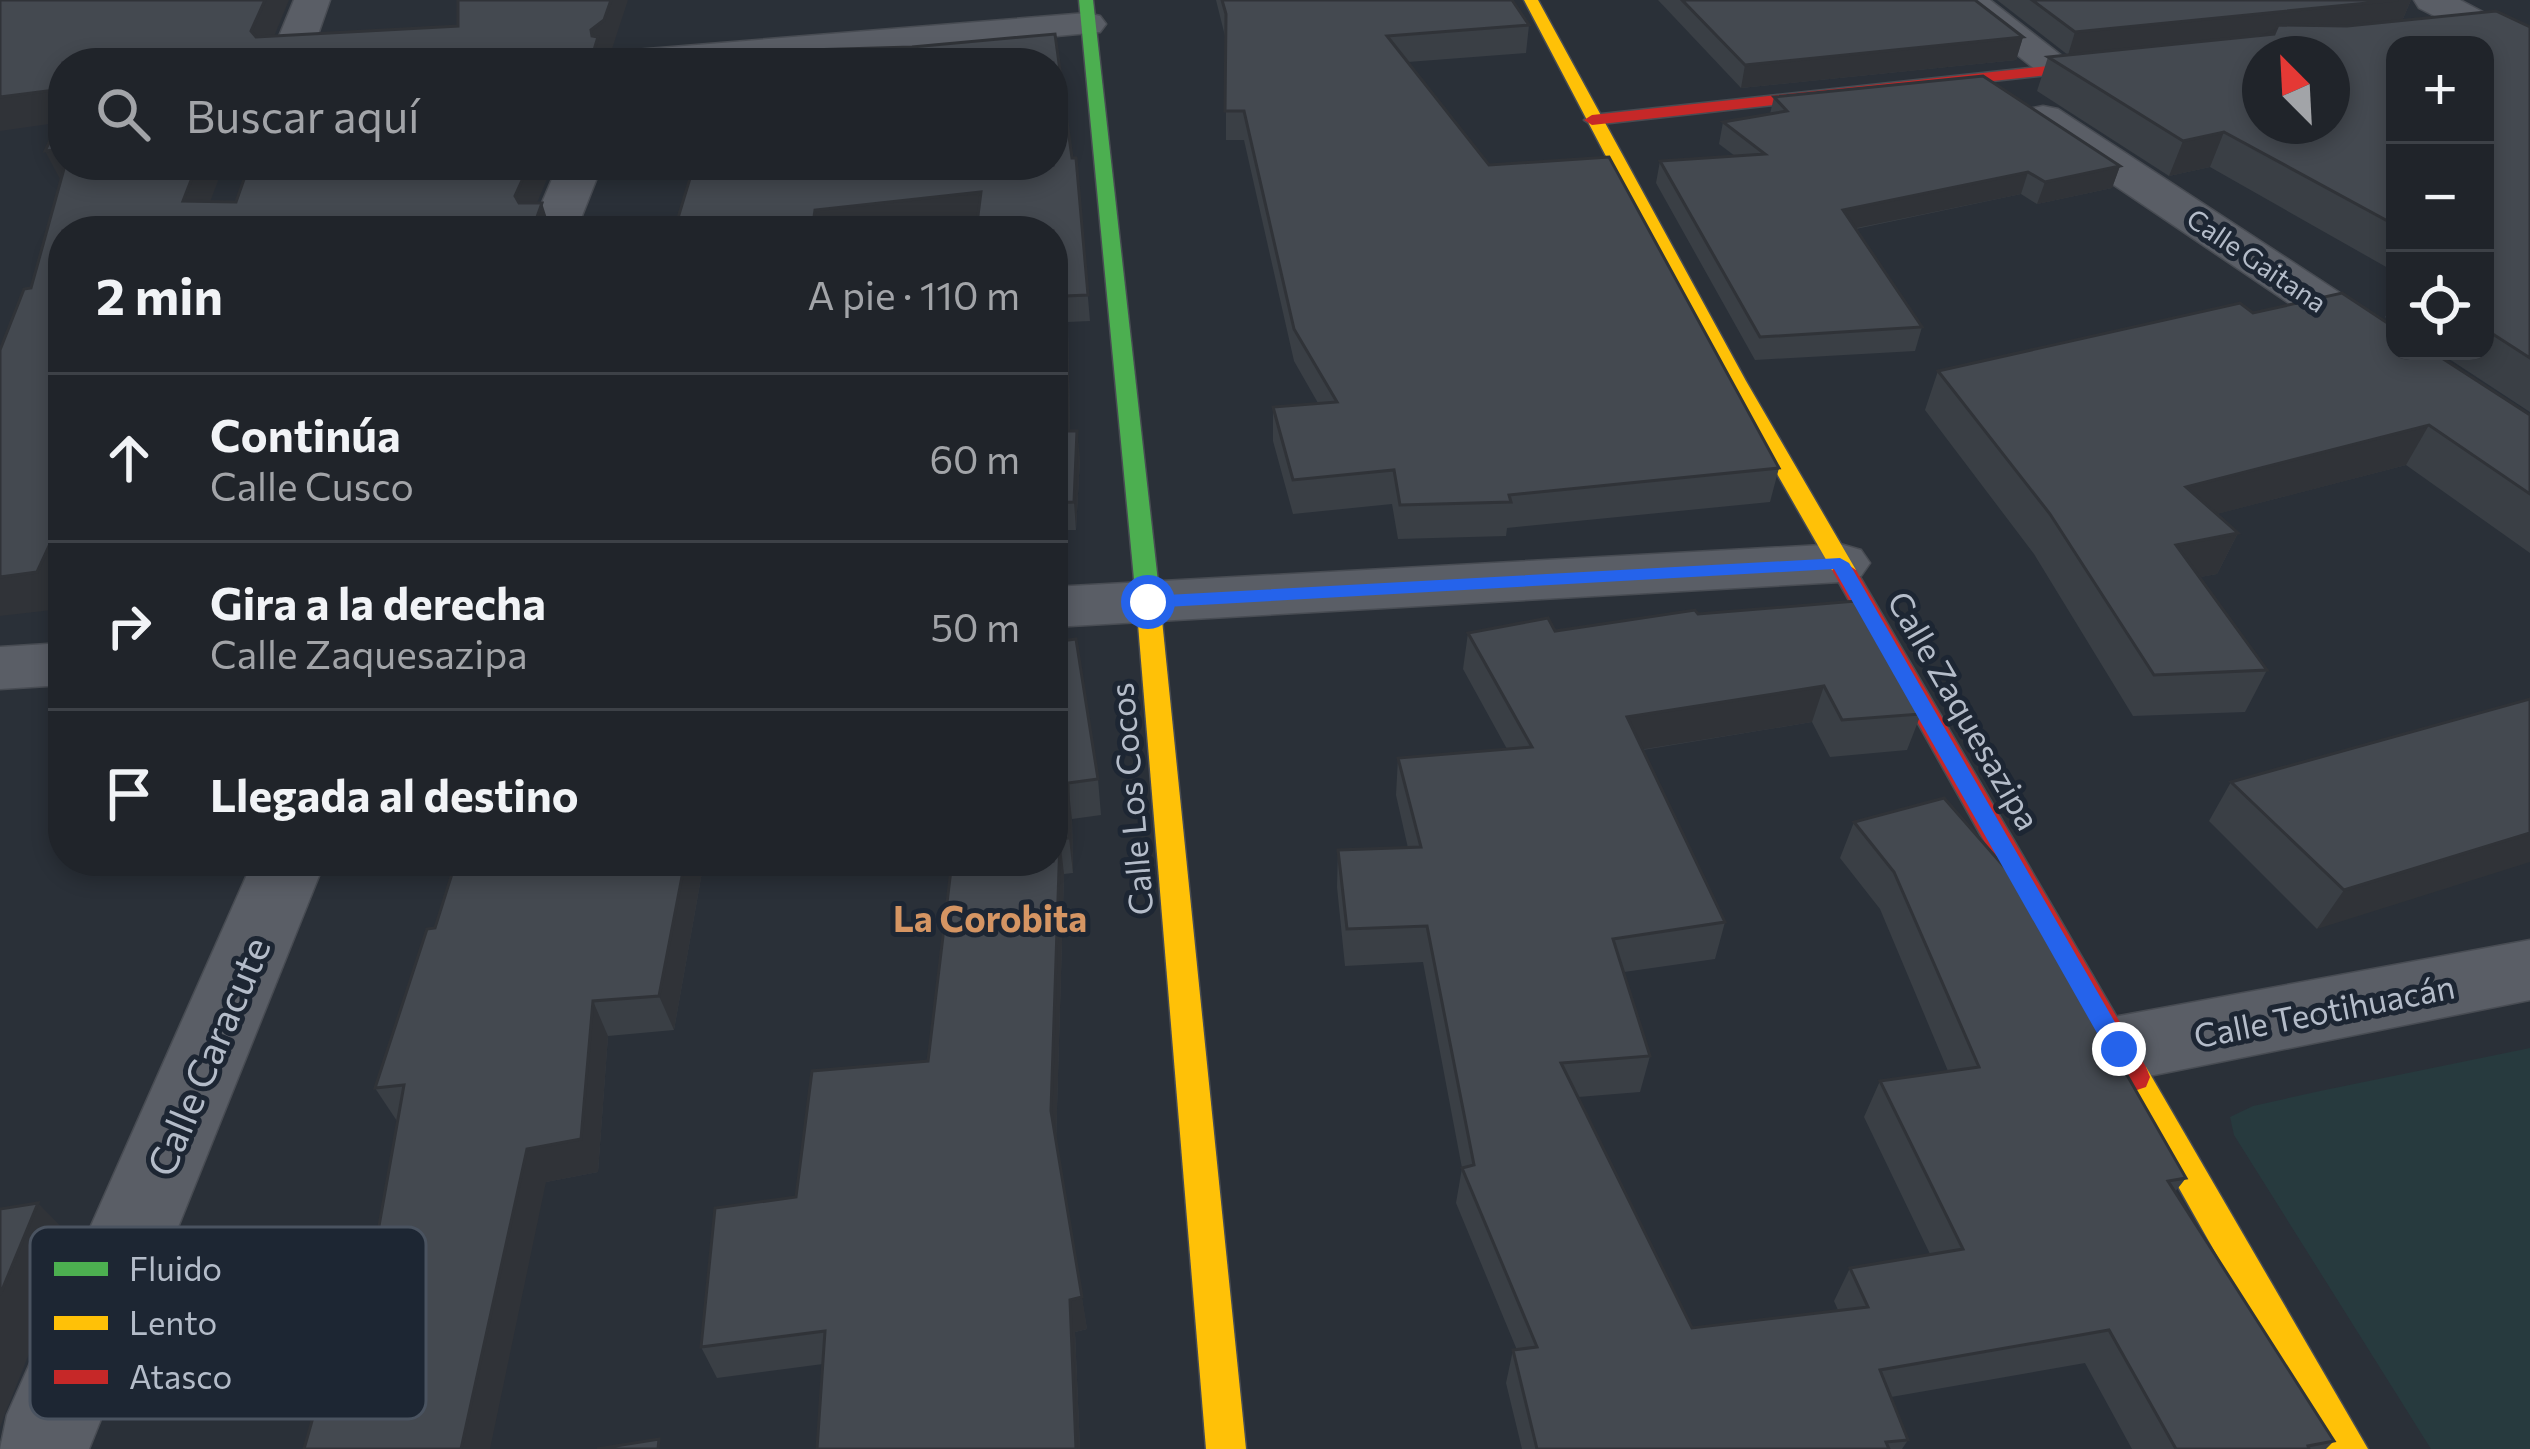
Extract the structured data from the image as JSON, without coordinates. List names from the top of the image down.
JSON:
{
  "streets": {
    "street": [
      "Calle Gaitana",
      "Calle Zaquesazipa",
      "Calle Los Cocos",
      "Calle Teotihuacán",
      "Calle Caracute"
    ]
  },
  "crossings": [
    ["Calle Zaquesazipa", "Calle Teotihuacán"]
  ],
  "districts": ["La Corobita"],
  "legend": ["Fluido", "Lento", "Atasco"],
  "north": "top left",
  "page": {
    "map_buttons": ["+", "−"],
    "search": "Buscar aquí",
    "heading": ["2 min", "A pie · 110 m"],
    "list": [
      ["Continúa", "Calle Cusco", "60 m"],
      ["Gira a la derecha", "Calle Zaquesazipa", "50 m"],
      "Llegada al destino"
    ]
  }
}
